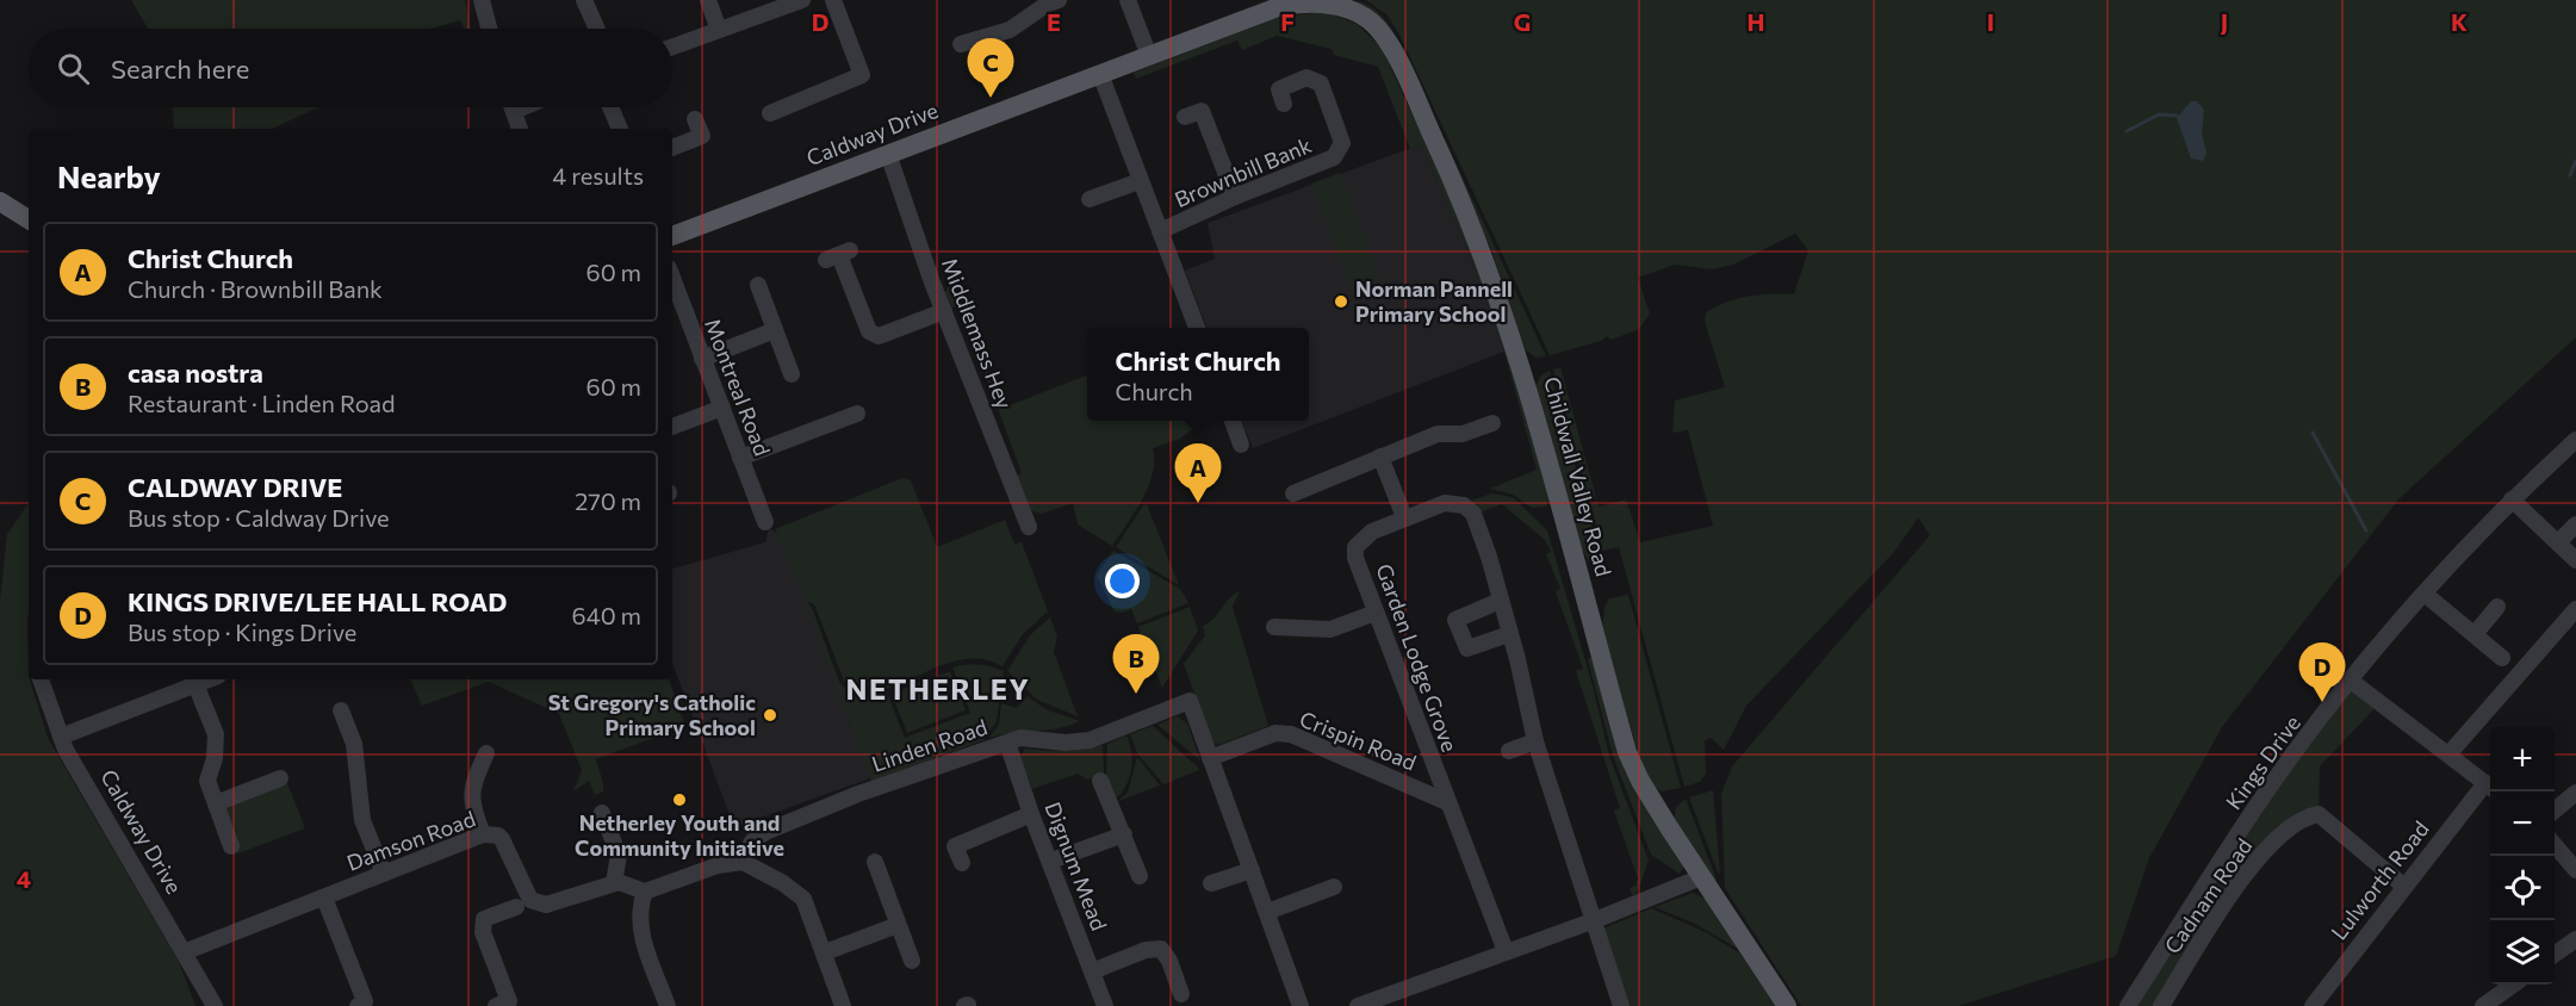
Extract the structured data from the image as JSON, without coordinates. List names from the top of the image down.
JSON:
{
  "streets": {
    "main road": ["Caldway Drive", "Childwall Valley Road"],
    "street": [
      "Brownbill Bank",
      "Middlemass Hey",
      "Montreal Road",
      "Garden Lodge Grove",
      "Crispin Road",
      "Linden Road",
      "Kings Drive",
      "Damson Road",
      "Dignum Mead",
      "Lulworth Road",
      "Cadnam Road"
    ]
  },
  "crossings": [
    ["Caldway Drive", "Brownbill Bank"],
    ["Caldway Drive", "Middlemass Hey"],
    ["Caldway Drive", "Childwall Valley Road"],
    ["Caldway Drive", "Damson Road"],
    ["Garden Lodge Grove", "Crispin Road"],
    ["Crispin Road", "Linden Road"],
    ["Linden Road", "Dignum Mead"],
    ["Lulworth Road", "Cadnam Road"]
  ],
  "districts": ["NETHERLEY"],
  "places": ["Norman Pannell Primary School", "St Gregory's Catholic Primary School", "Netherley Youth and Community Initiative"],
  "page": {
    "search": "Search here",
    "pins": [
      "C",
      "A",
      "B",
      "D"
    ],
    "heading": ["Nearby", "4 results"],
    "list": [
      {
        "mark": "A",
        "name": "Christ Church",
        "note": "Church · Brownbill Bank",
        "value": "60 m"
      },
      {
        "mark": "B",
        "name": "casa nostra",
        "note": "Restaurant · Linden Road",
        "value": "60 m"
      },
      {
        "mark": "C",
        "name": "CALDWAY DRIVE",
        "note": "Bus stop · Caldway Drive",
        "value": "270 m"
      },
      {
        "mark": "D",
        "name": "KINGS DRIVE/LEE HALL ROAD",
        "note": "Bus stop · Kings Drive",
        "value": "640 m"
      }
    ],
    "popup": ["Christ Church", "Church"],
    "map_buttons": ["+", "−"]
  },
  "grid": {
    "columns": [
      "D",
      "E",
      "F",
      "G",
      "H",
      "I",
      "J",
      "K"
    ],
    "rows": ["4"]
  }
}
